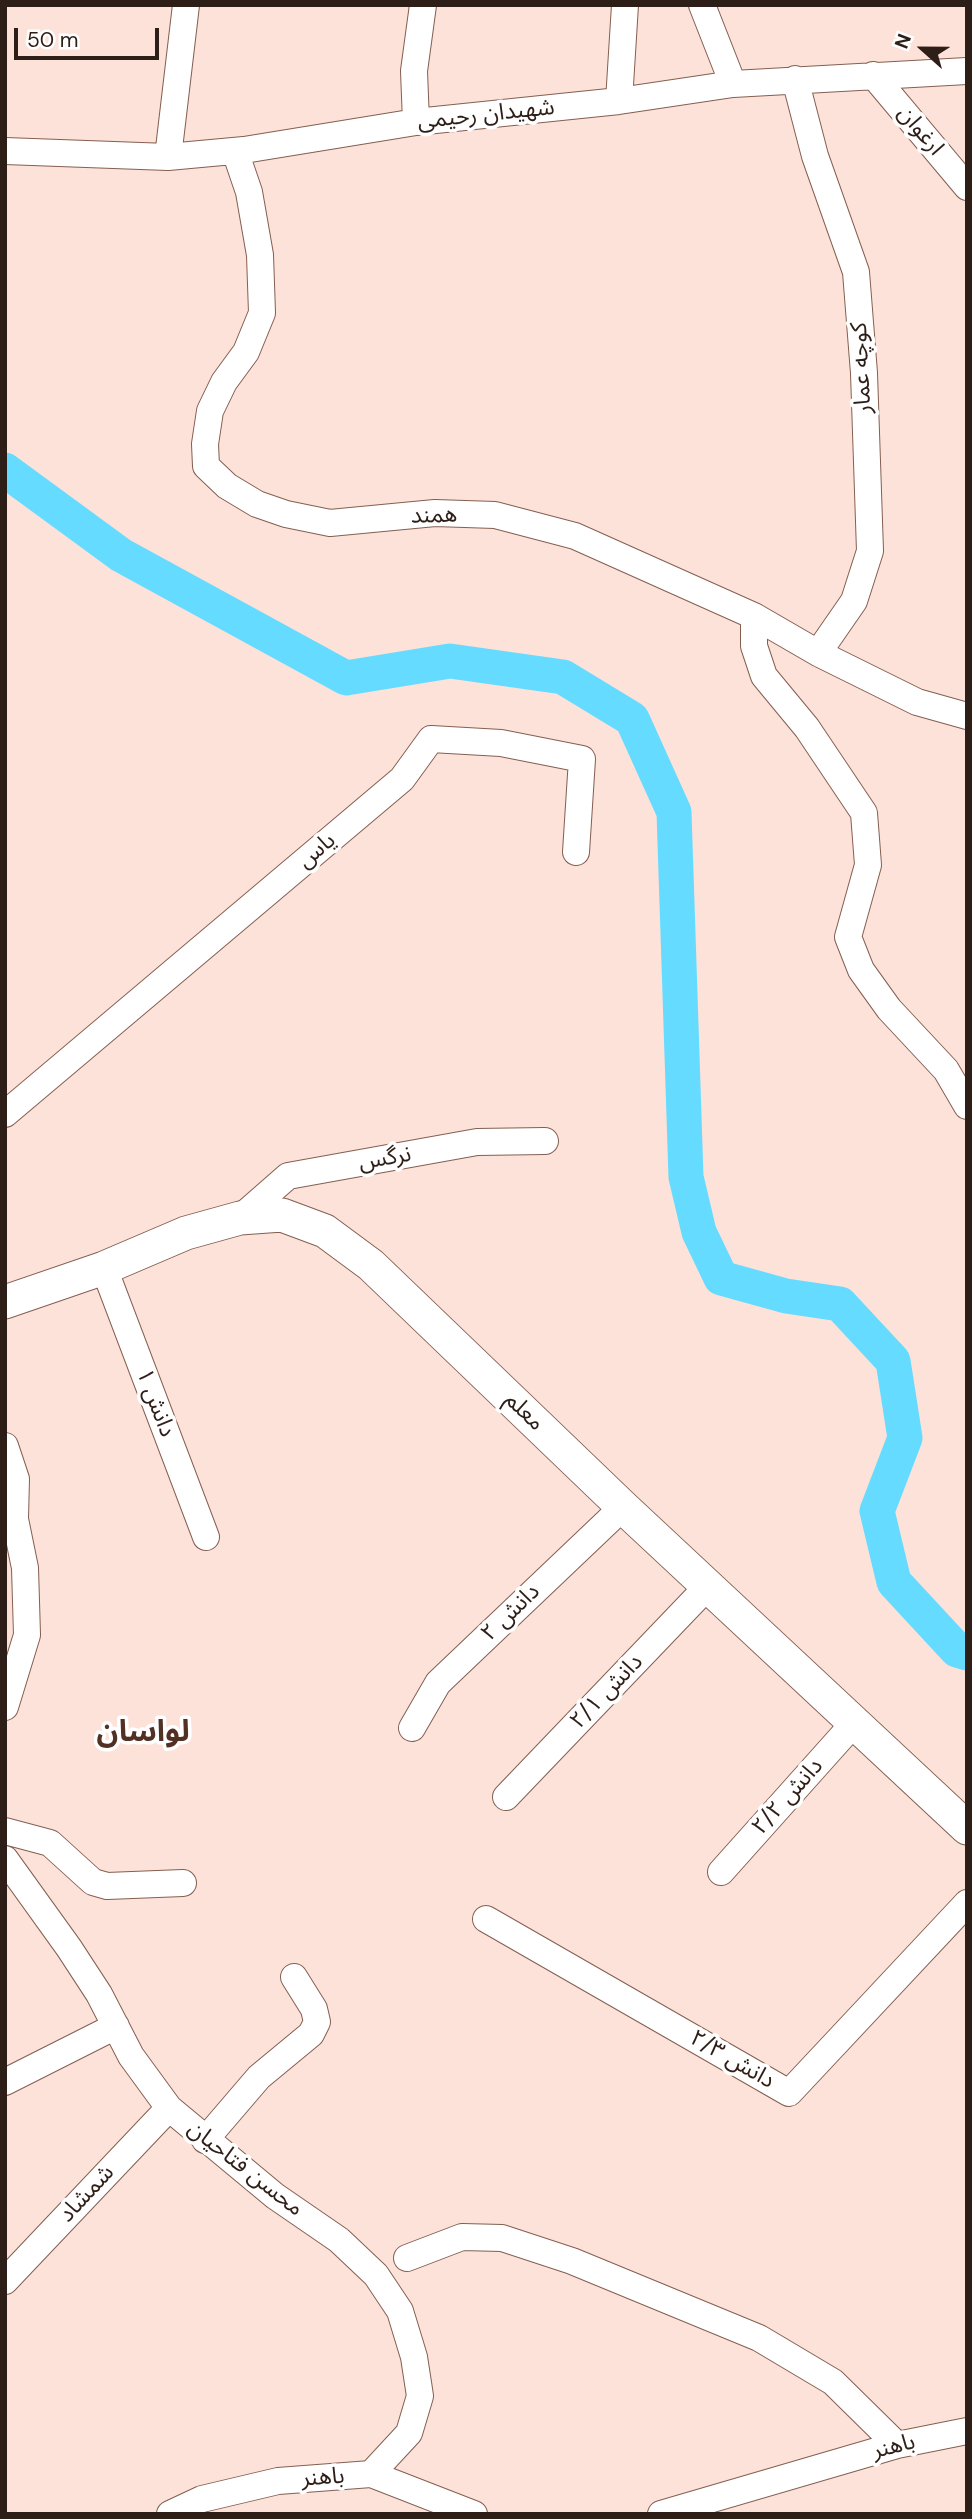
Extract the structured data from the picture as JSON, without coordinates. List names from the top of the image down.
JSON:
{
  "streets": {
    "main road": ["معلم"],
    "street": [
      "شهیدان رحیمی",
      "ارغوان",
      "کوچه عمار",
      "همند",
      "یاس",
      "نرگس",
      "دانش ۱",
      "دانش ۲",
      "دانش ۲/۱",
      "دانش ۲/۲",
      "دانش ۲/۳",
      "محسن فتاحیان",
      "شمشاد",
      "باهنر"
    ]
  },
  "crossings": [
    ["شهیدان رحیمی", "ارغوان"],
    ["شهیدان رحیمی", "کوچه عمار"],
    ["شهیدان رحیمی", "همند"],
    ["کوچه عمار", "همند"],
    ["نرگس", "معلم"],
    ["دانش ۱", "معلم"],
    ["معلم", "دانش ۲"],
    ["معلم", "دانش ۲/۱"],
    ["معلم", "دانش ۲/۲"],
    ["محسن فتاحیان", "شمشاد"],
    ["محسن فتاحیان", "باهنر"]
  ],
  "districts": ["لواسان"],
  "scale_bar": "50 m",
  "north": "left"
}
